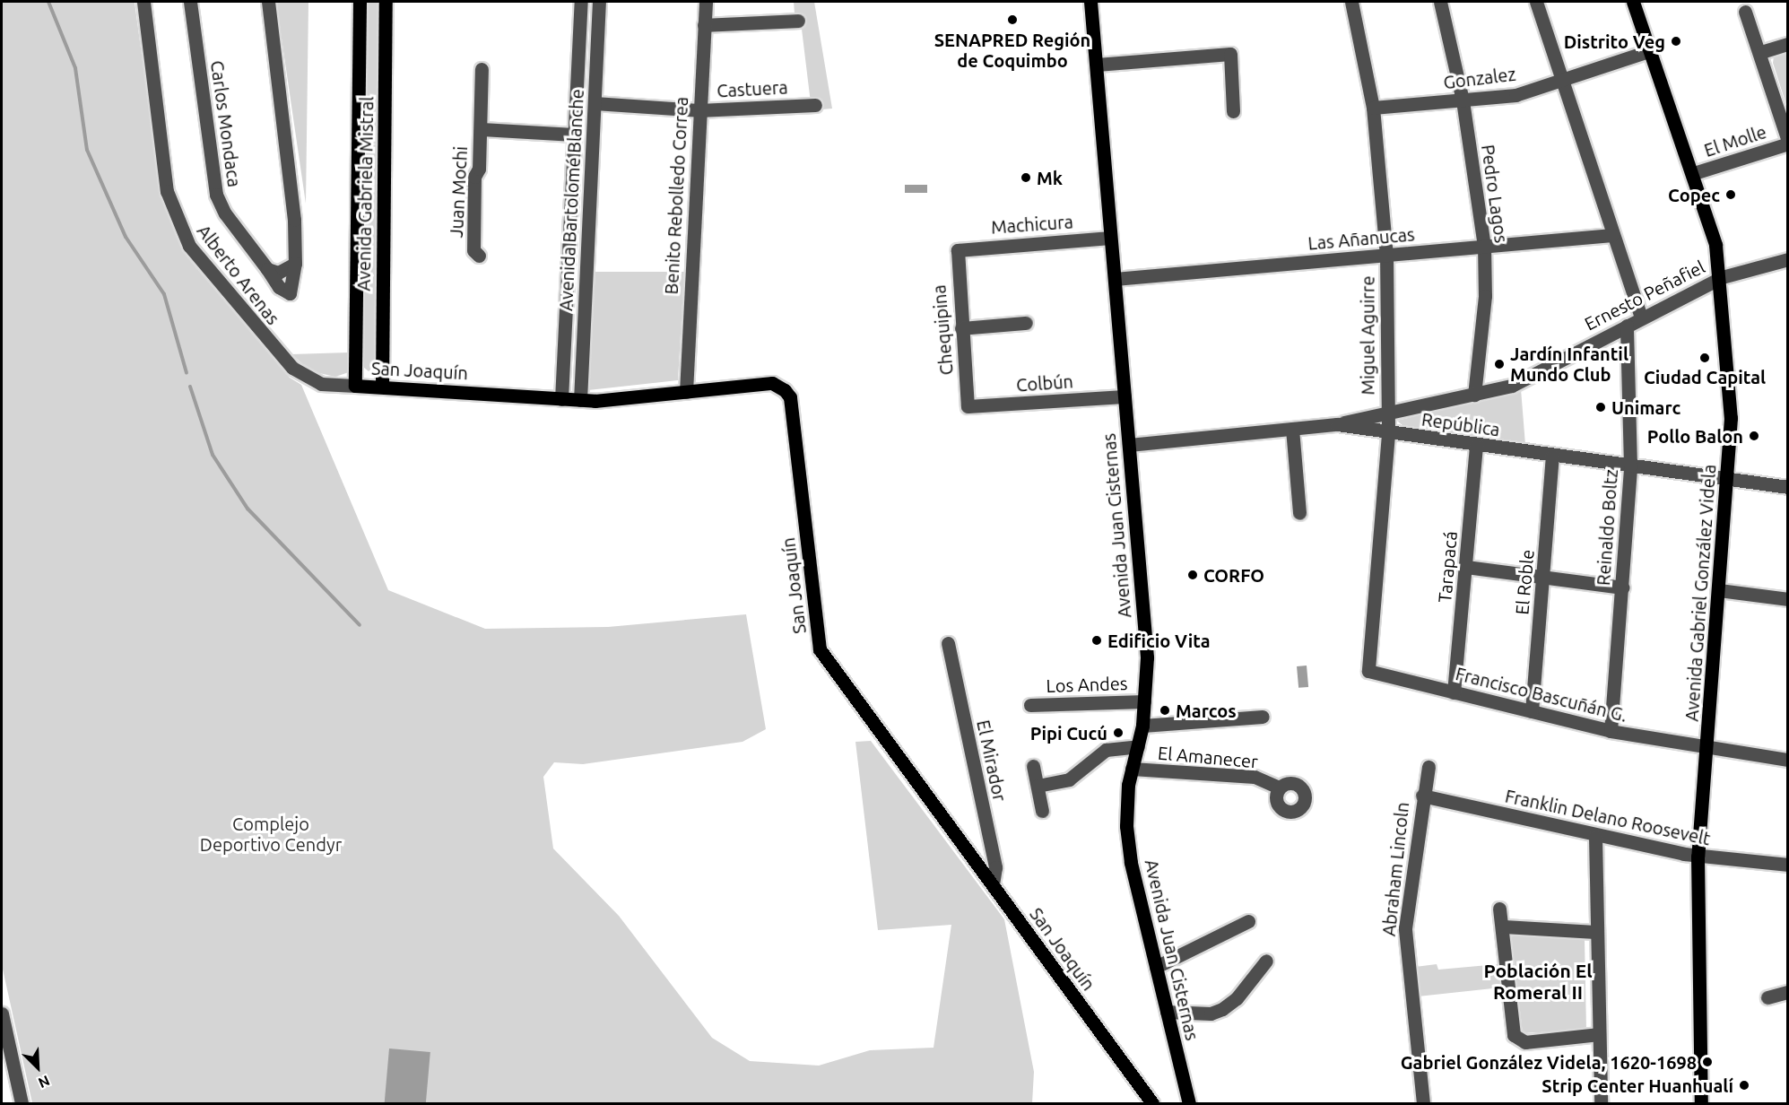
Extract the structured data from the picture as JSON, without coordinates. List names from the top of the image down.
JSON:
{
  "streets": {
    "main road": [
      "Avenida Gabriela Mistral",
      "San Joaquín",
      "Avenida Juan Cisternas",
      "Avenida Gabriel González Videla"
    ],
    "street": [
      "Gonzalez",
      "Castuera",
      "Carlos Mondaca",
      "El Molle",
      "Juan Mochi",
      "Pedro Lagos",
      "Benito Rebolledo Correa",
      "Avenida Bartolomé Blanche",
      "Machicura",
      "Las Añanucas",
      "Alberto Arenas",
      "Ernesto Peñafiel",
      "Chequipina",
      "Miguel Aguirre",
      "Colbún",
      "República",
      "Reinaldo Boltz",
      "Tarapacá",
      "El Roble",
      "Los Andes",
      "Francisco Bascuñán G.",
      "El Amanecer",
      "El Mirador",
      "Franklin Delano Roosevelt",
      "Abraham Lincoln"
    ]
  },
  "crossings": [
    ["Gonzalez", "Pedro Lagos"],
    ["Gonzalez", "Miguel Aguirre"],
    ["Gonzalez", "Avenida Gabriel González Videla"],
    ["Castuera", "Benito Rebolledo Correa"],
    ["Castuera", "Avenida Bartolomé Blanche"],
    ["El Molle", "Avenida Gabriel González Videla"],
    ["Juan Mochi", "Avenida Bartolomé Blanche"],
    ["Avenida Gabriela Mistral", "Alberto Arenas"],
    ["Avenida Gabriela Mistral", "San Joaquín"],
    ["Pedro Lagos", "Las Añanucas"],
    ["Pedro Lagos", "Ernesto Peñafiel"],
    ["Benito Rebolledo Correa", "San Joaquín"],
    ["Avenida Bartolomé Blanche", "San Joaquín"],
    ["Machicura", "Chequipina"],
    ["Machicura", "Avenida Juan Cisternas"],
    ["Las Añanucas", "Miguel Aguirre"],
    ["Las Añanucas", "Avenida Juan Cisternas"],
    ["Alberto Arenas", "San Joaquín"],
    ["Ernesto Peñafiel", "Miguel Aguirre"],
    ["Ernesto Peñafiel", "República"],
    ["Ernesto Peñafiel", "Reinaldo Boltz"],
    ["Ernesto Peñafiel", "Avenida Gabriel González Videla"],
    ["Chequipina", "Colbún"],
    ["Miguel Aguirre", "República"],
    ["Miguel Aguirre", "Francisco Bascuñán G."],
    ["San Joaquín", "El Mirador"],
    ["Colbún", "Avenida Juan Cisternas"],
    ["República", "Avenida Juan Cisternas"],
    ["República", "Reinaldo Boltz"],
    ["República", "Tarapacá"],
    ["República", "El Roble"],
    ["República", "Avenida Gabriel González Videla"],
    ["Avenida Juan Cisternas", "Los Andes"],
    ["Avenida Juan Cisternas", "El Amanecer"],
    ["Reinaldo Boltz", "Francisco Bascuñán G."],
    ["Tarapacá", "Francisco Bascuñán G."],
    ["El Roble", "Francisco Bascuñán G."],
    ["Avenida Gabriel González Videla", "Francisco Bascuñán G."],
    ["Avenida Gabriel González Videla", "Franklin Delano Roosevelt"],
    ["Franklin Delano Roosevelt", "Abraham Lincoln"]
  ],
  "districts": ["Población El Romeral II"],
  "parks": ["Complejo Deportivo Cendyr"],
  "places": [
    "SENAPRED Región de Coquimbo",
    "Distrito Veg",
    "Mk",
    "Copec",
    "Ciudad Capital",
    "Jardín Infantil Mundo Club",
    "Unimarc",
    "Pollo Balon",
    "CORFO",
    "Edificio Vita",
    "Marcos",
    "Pipi Cucú",
    "Gabriel González Videla, 1620-1698",
    "Strip Center Huanhualí"
  ],
  "north": "bottom right"
}
